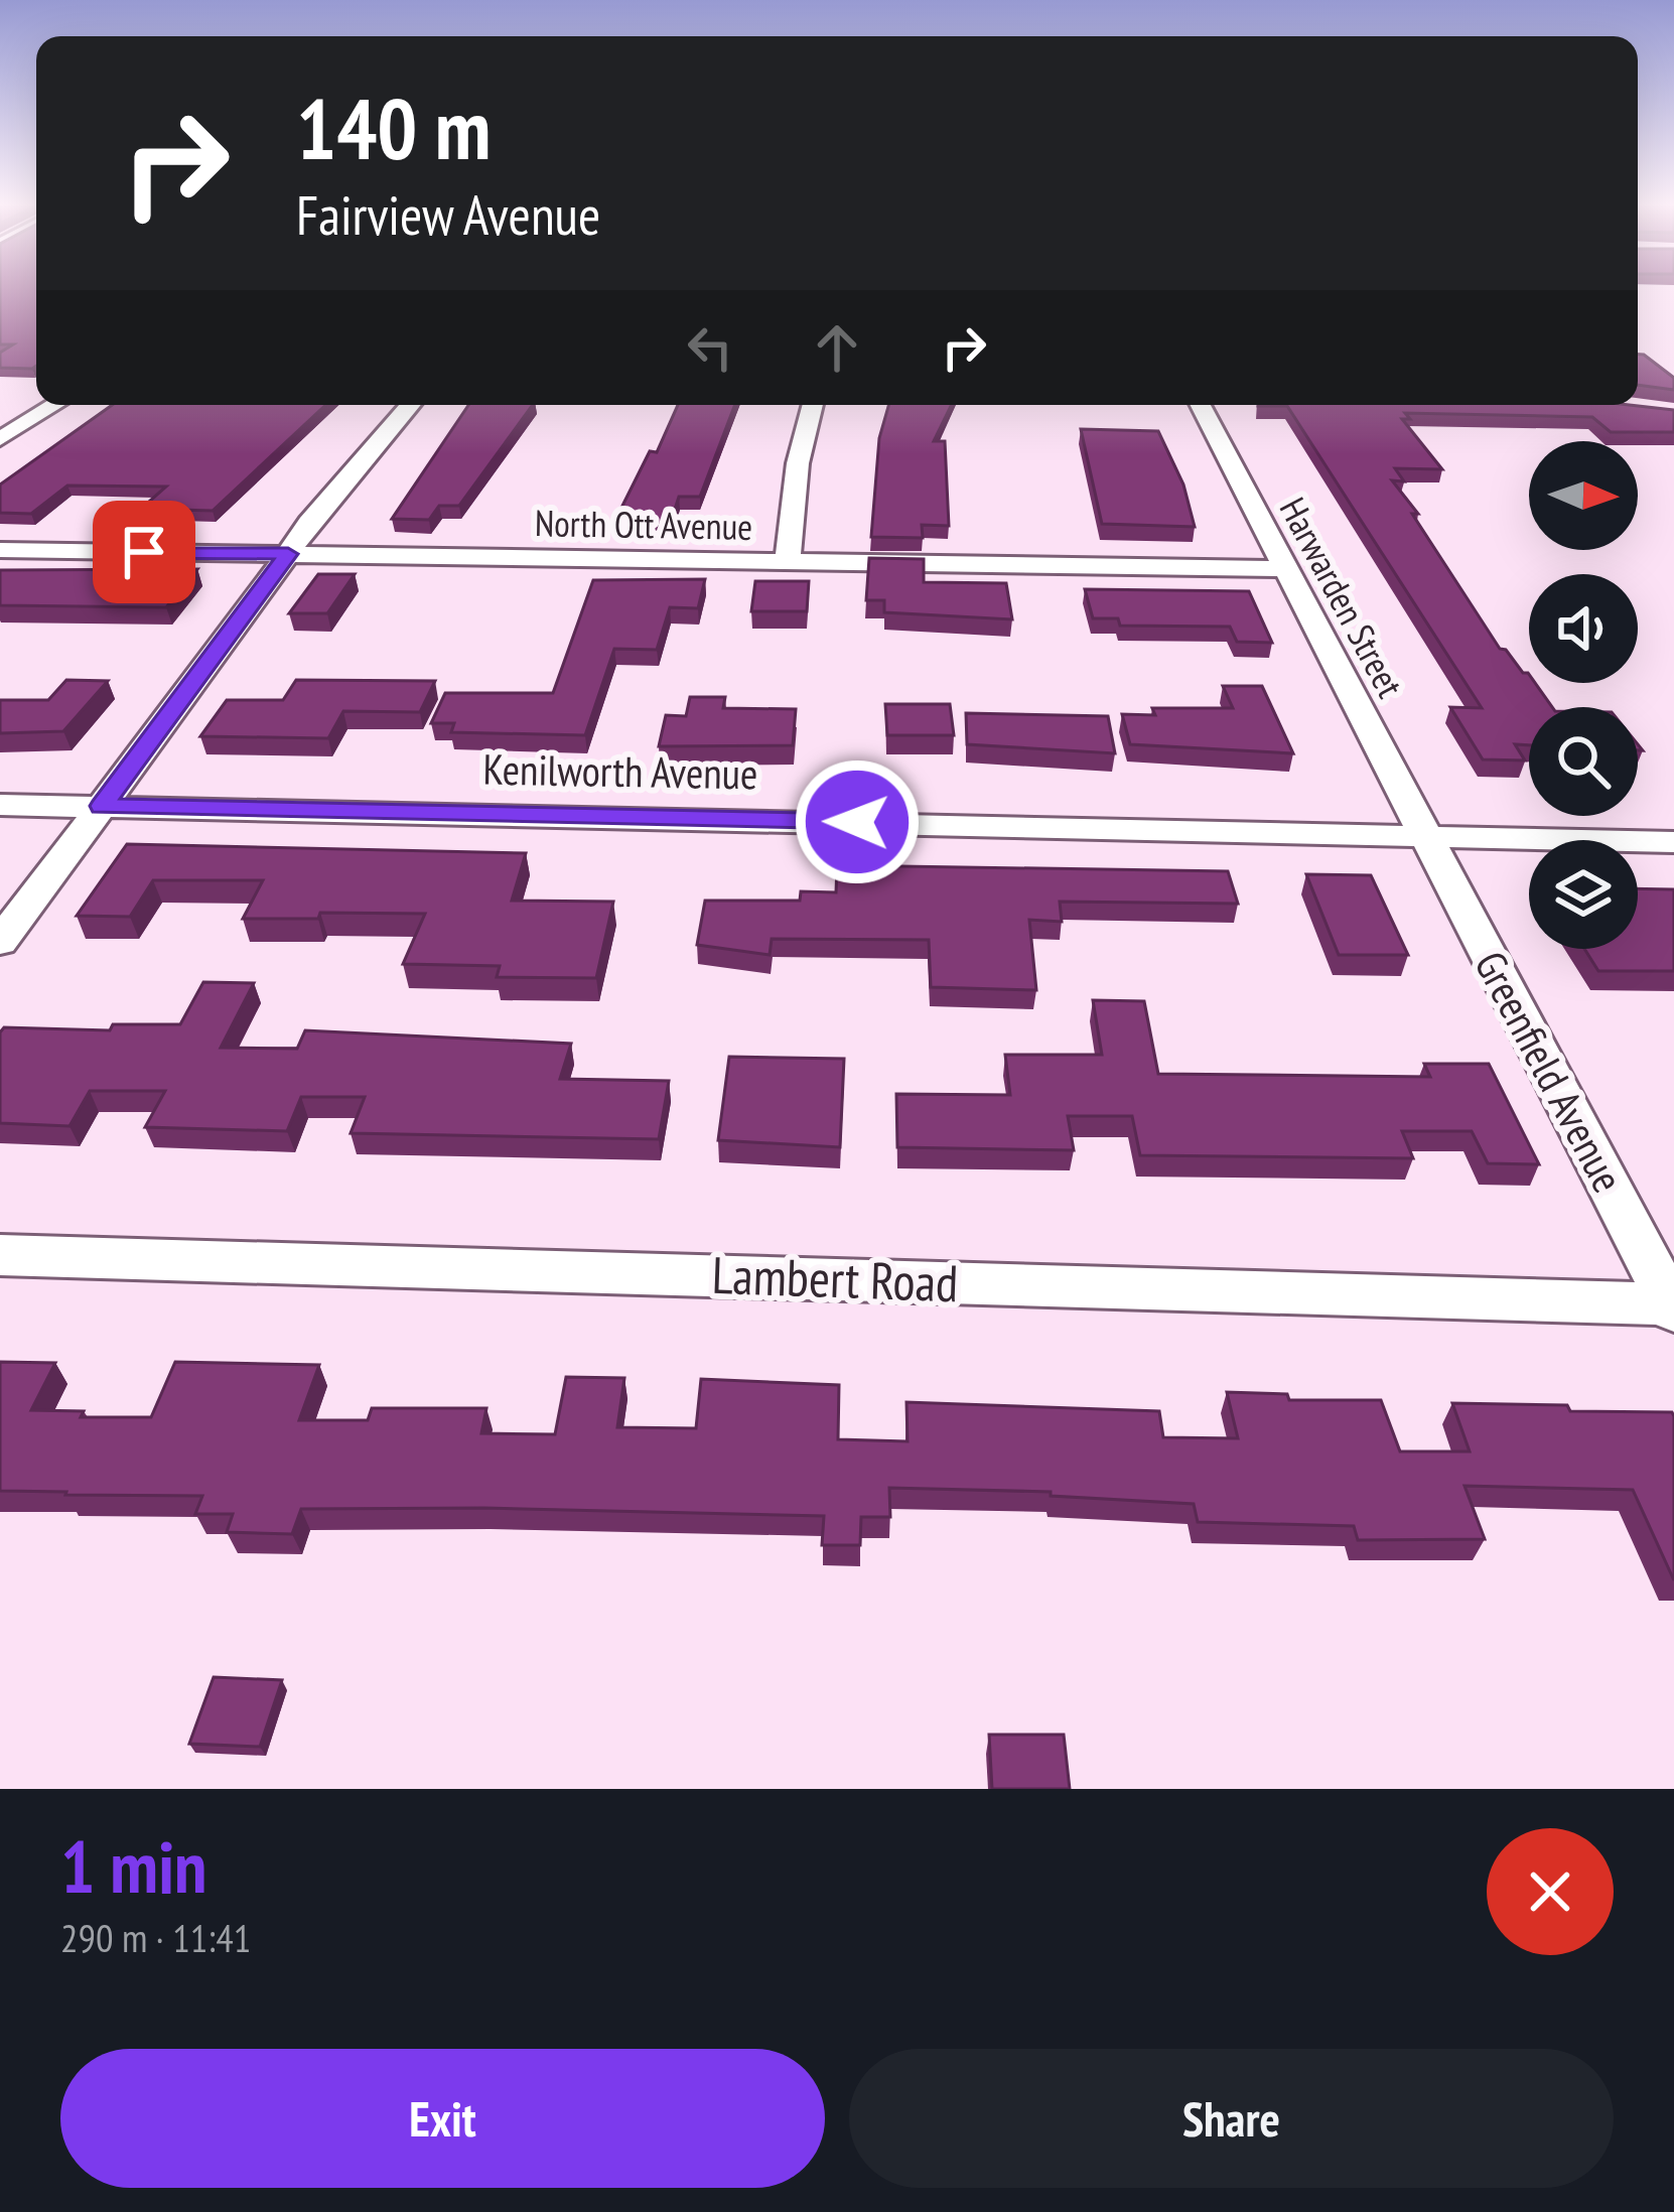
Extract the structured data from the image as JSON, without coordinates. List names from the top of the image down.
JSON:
{
  "streets": {
    "street": [
      "North Ott Avenue",
      "Harwarden Street",
      "Kenilworth Avenue",
      "Greenfield Avenue",
      "Lambert Road"
    ]
  },
  "crossings": [
    ["North Ott Avenue", "Harwarden Street"],
    ["Harwarden Street", "Kenilworth Avenue"],
    ["Harwarden Street", "Greenfield Avenue"],
    ["Kenilworth Avenue", "Greenfield Avenue"],
    ["Greenfield Avenue", "Lambert Road"]
  ],
  "north": "right",
  "page": {
    "turn": ["140 m", "Fairview Avenue"],
    "heading": ["1 min", "290 m · 11:41"],
    "buttons": ["Exit", "Share"]
  }
}
